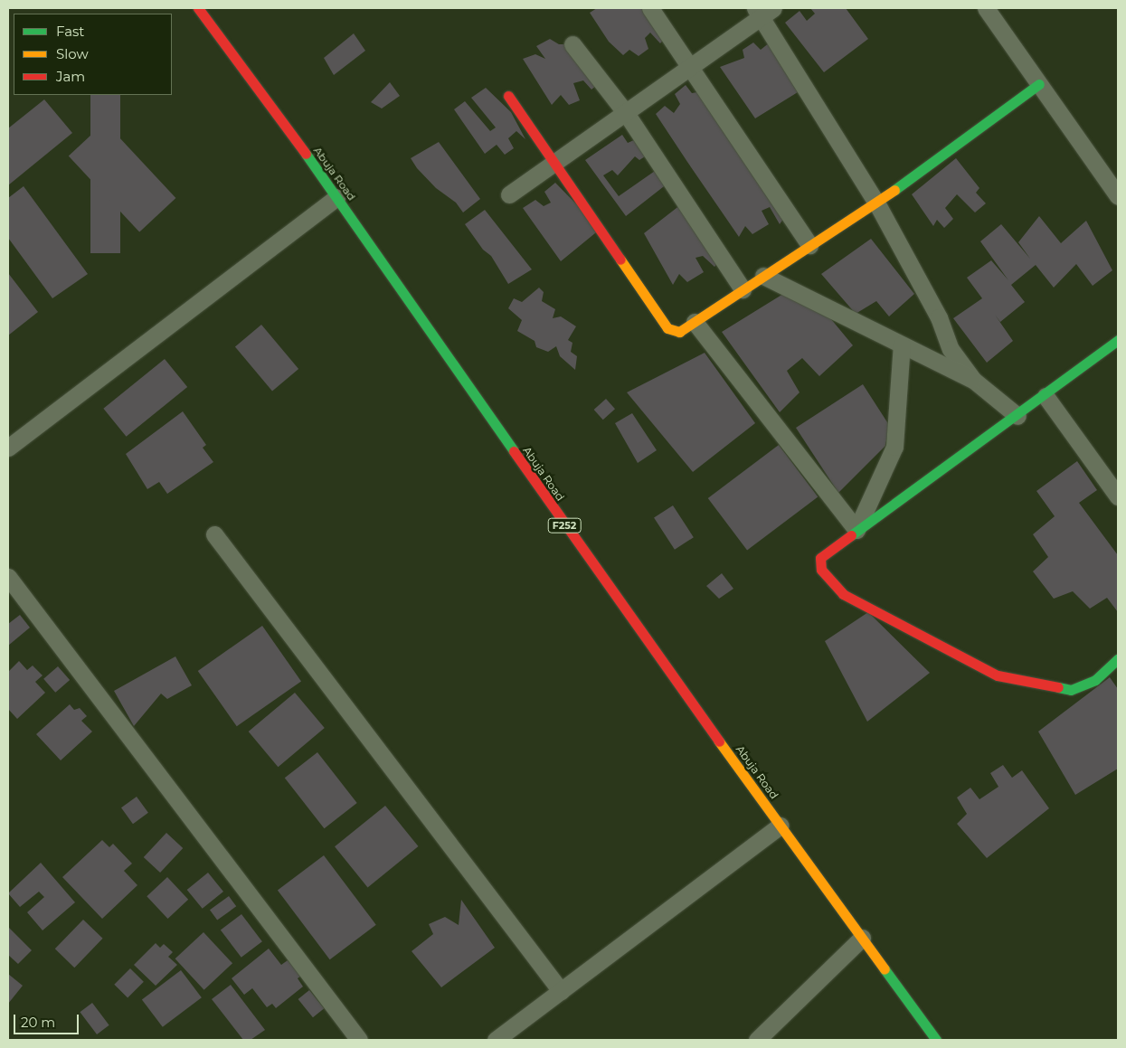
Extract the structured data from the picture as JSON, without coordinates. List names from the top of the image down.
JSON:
{
  "streets": {
    "street": ["Abuja Road", "F252"]
  },
  "legend": ["Fast", "Slow", "Jam"],
  "scale_bar": "20 m"
}
